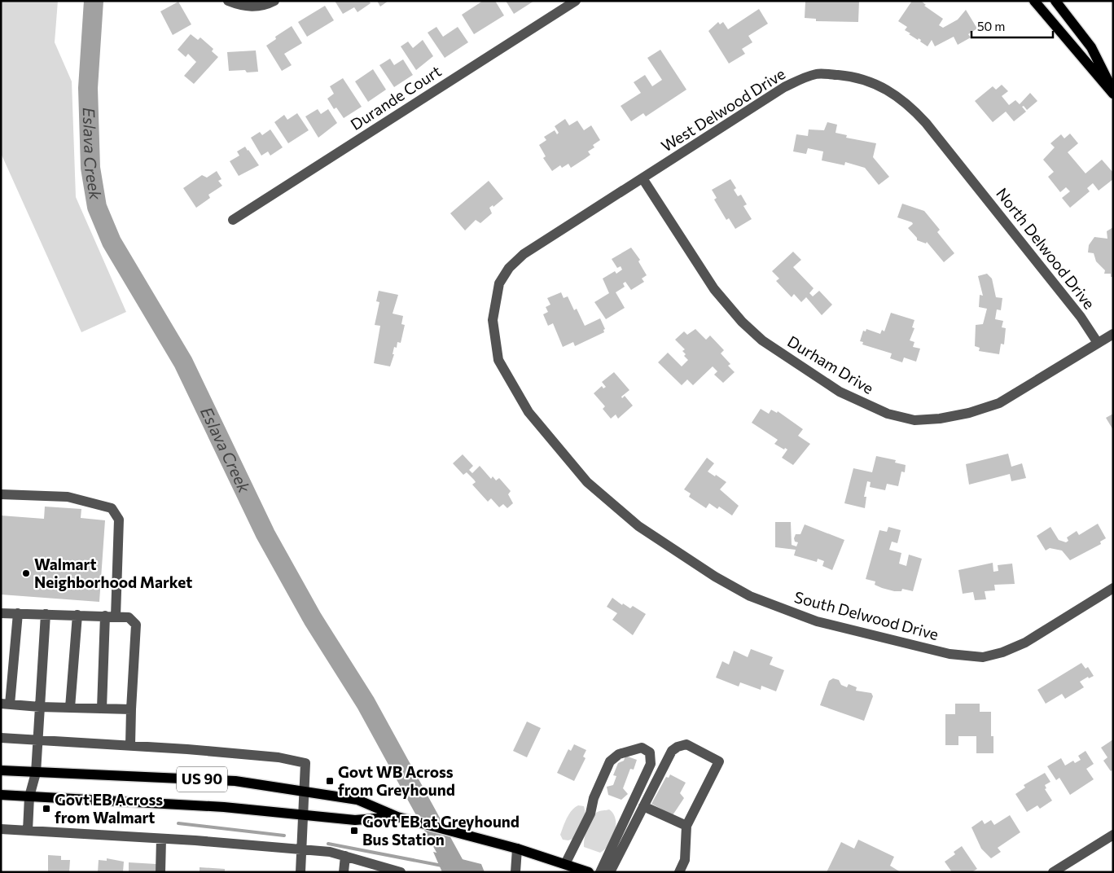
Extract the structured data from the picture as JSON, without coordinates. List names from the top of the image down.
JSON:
{
  "streets": {
    "main road": ["US 90"],
    "street": [
      "Durande Court",
      "West Delwood Drive",
      "North Delwood Drive",
      "Durham Drive",
      "South Delwood Drive"
    ]
  },
  "crossings": [
    ["West Delwood Drive", "North Delwood Drive"],
    ["West Delwood Drive", "Durham Drive"],
    ["West Delwood Drive", "South Delwood Drive"],
    ["North Delwood Drive", "Durham Drive"]
  ],
  "water": ["Eslava Creek"],
  "places": {
    "other": ["Walmart Neighborhood Market"],
    "transit": ["Govt WB Across from Greyhound", "Govt EB Across from Walmart", "Govt EB at Greyhound Bus Station"]
  },
  "scale_bar": "50 m"
}
